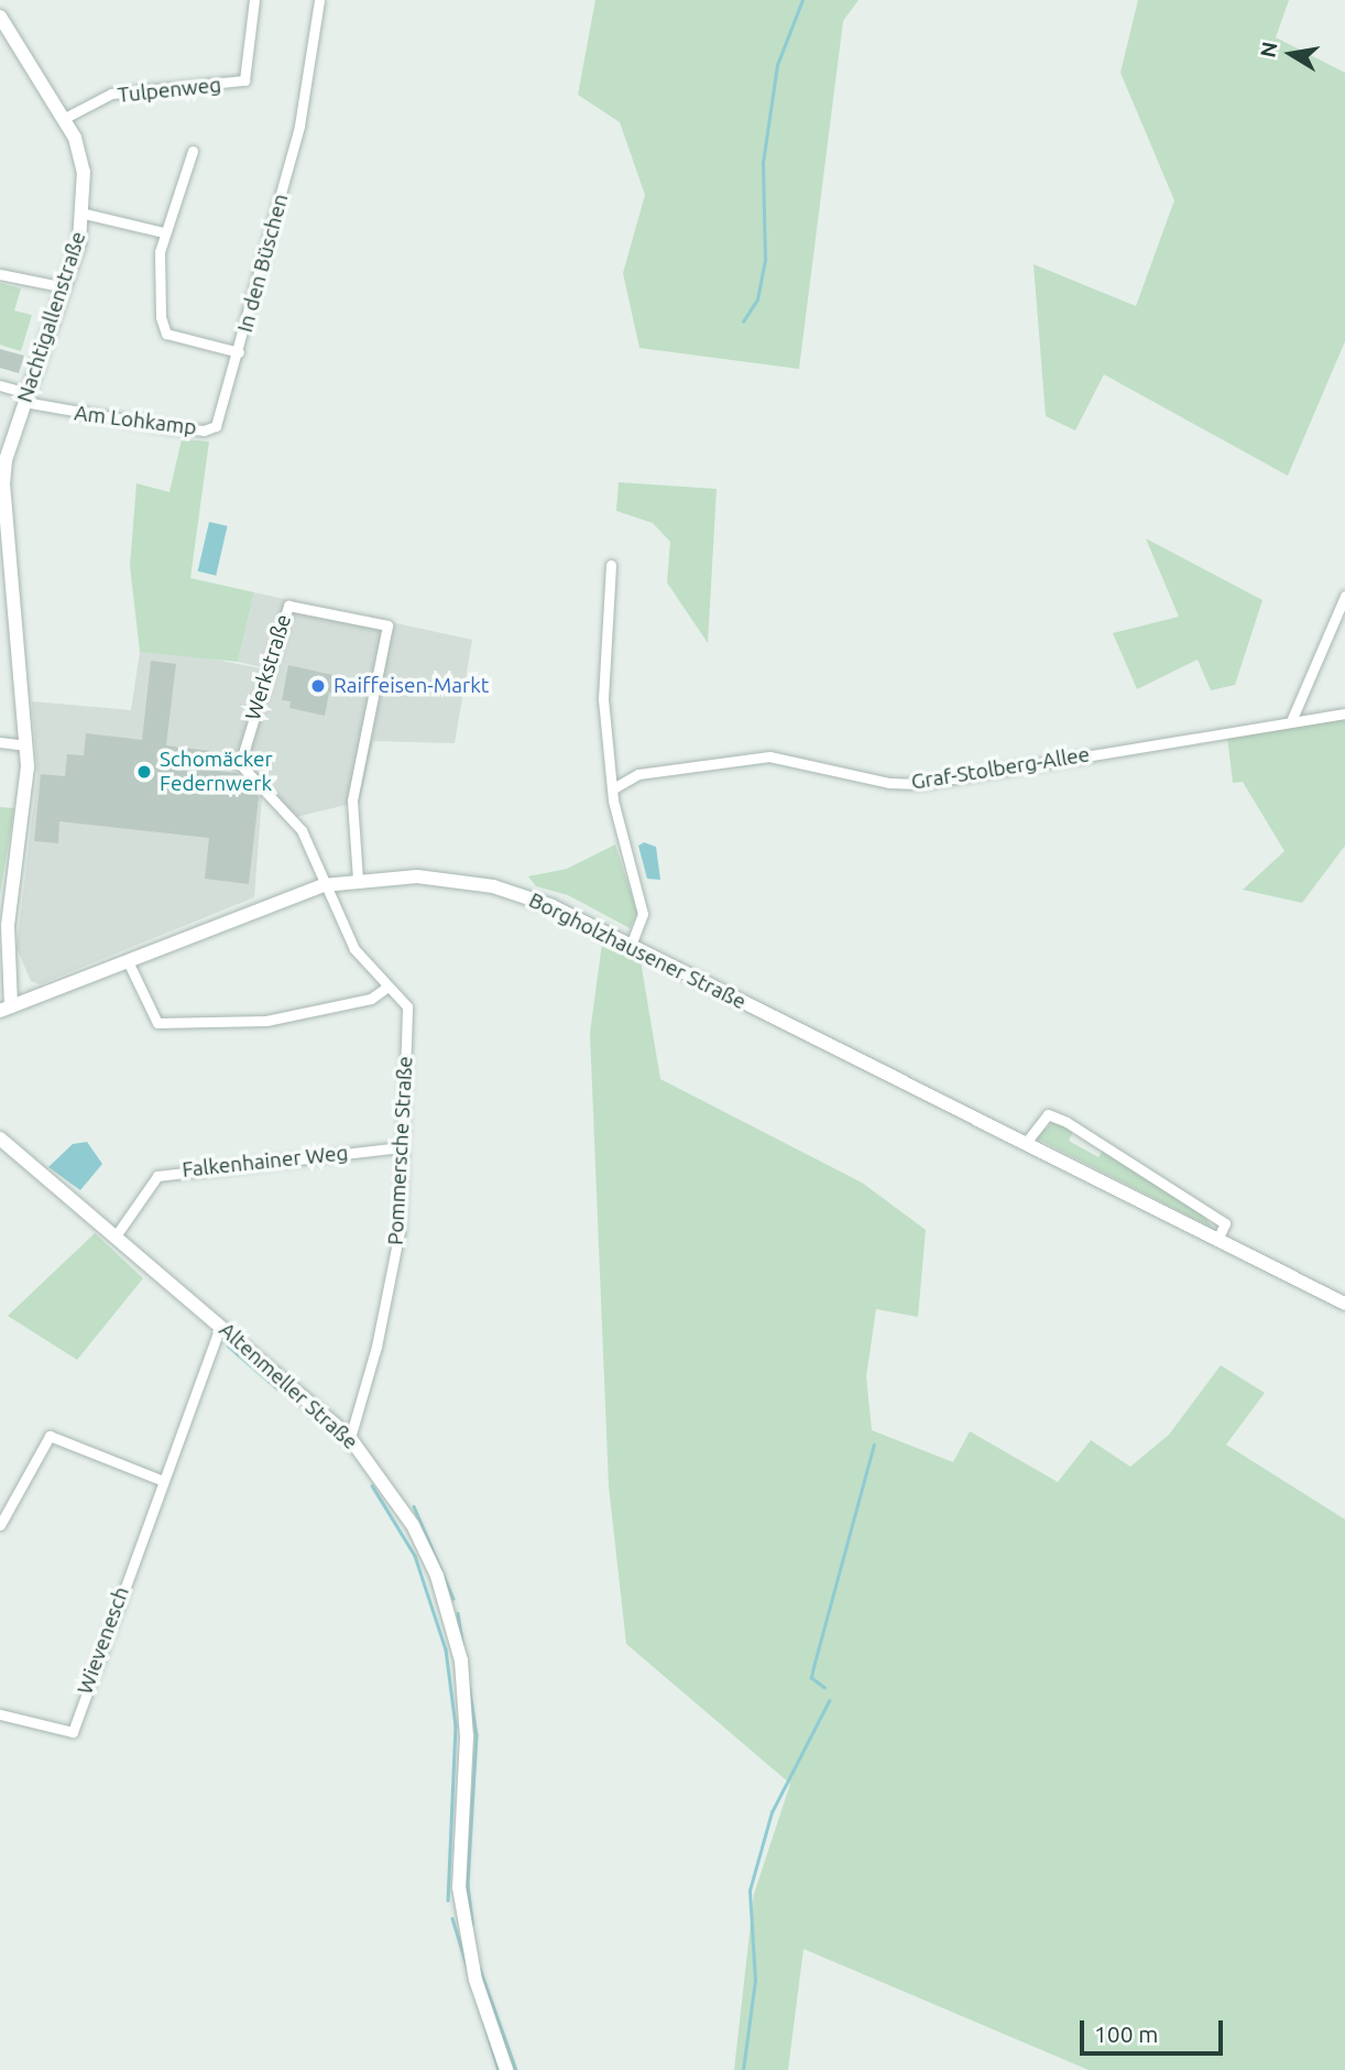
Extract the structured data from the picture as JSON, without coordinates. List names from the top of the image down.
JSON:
{
  "streets": {
    "street": [
      "Tulpenweg",
      "In den Büschen",
      "Nachtigallenstraße",
      "Am Lohkamp",
      "Werkstraße",
      "Graf-Stolberg-Allee",
      "Borgholzhausener Straße",
      "Pommersche Straße",
      "Falkenhainer Weg",
      "Altenmeller Straße",
      "Wievenesch"
    ]
  },
  "crossings": [
    ["Tulpenweg", "Nachtigallenstraße"],
    ["In den Büschen", "Am Lohkamp"],
    ["Nachtigallenstraße", "Am Lohkamp"],
    ["Nachtigallenstraße", "Borgholzhausener Straße"],
    ["Werkstraße", "Borgholzhausener Straße"],
    ["Werkstraße", "Pommersche Straße"],
    ["Borgholzhausener Straße", "Pommersche Straße"],
    ["Pommersche Straße", "Falkenhainer Weg"],
    ["Pommersche Straße", "Altenmeller Straße"],
    ["Falkenhainer Weg", "Altenmeller Straße"],
    ["Altenmeller Straße", "Wievenesch"]
  ],
  "places": ["Raiffeisen-Markt", "Schomäcker Federnwerk"],
  "scale_bar": "100 m",
  "north": "left"
}
